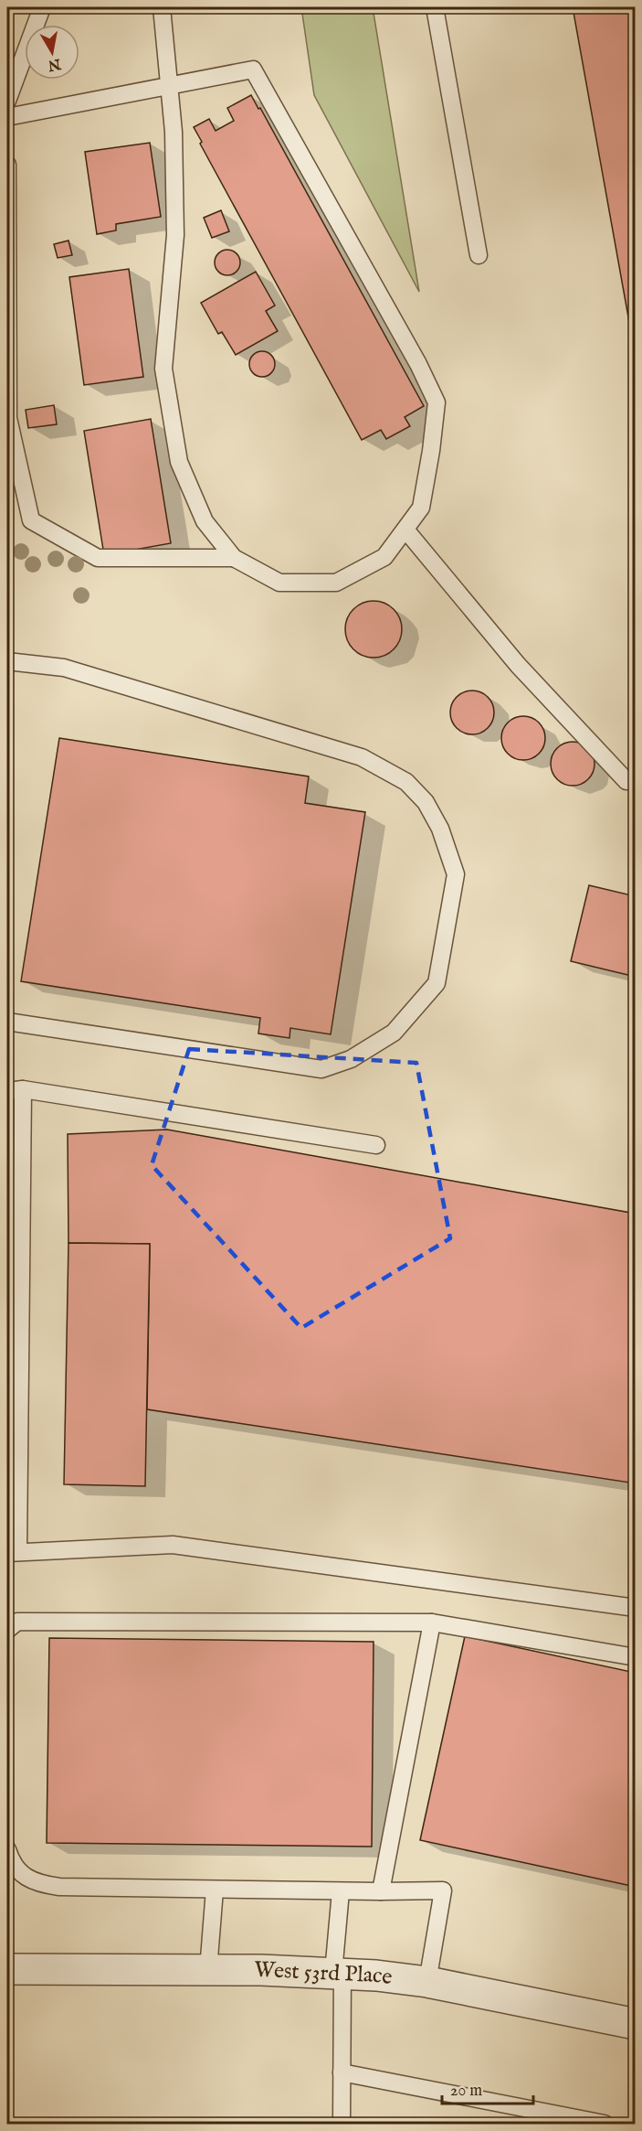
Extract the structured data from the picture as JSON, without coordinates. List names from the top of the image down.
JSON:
{
  "streets": {
    "street": ["West 53rd Place"]
  },
  "scale_bar": "20 m",
  "north": "bottom"
}
